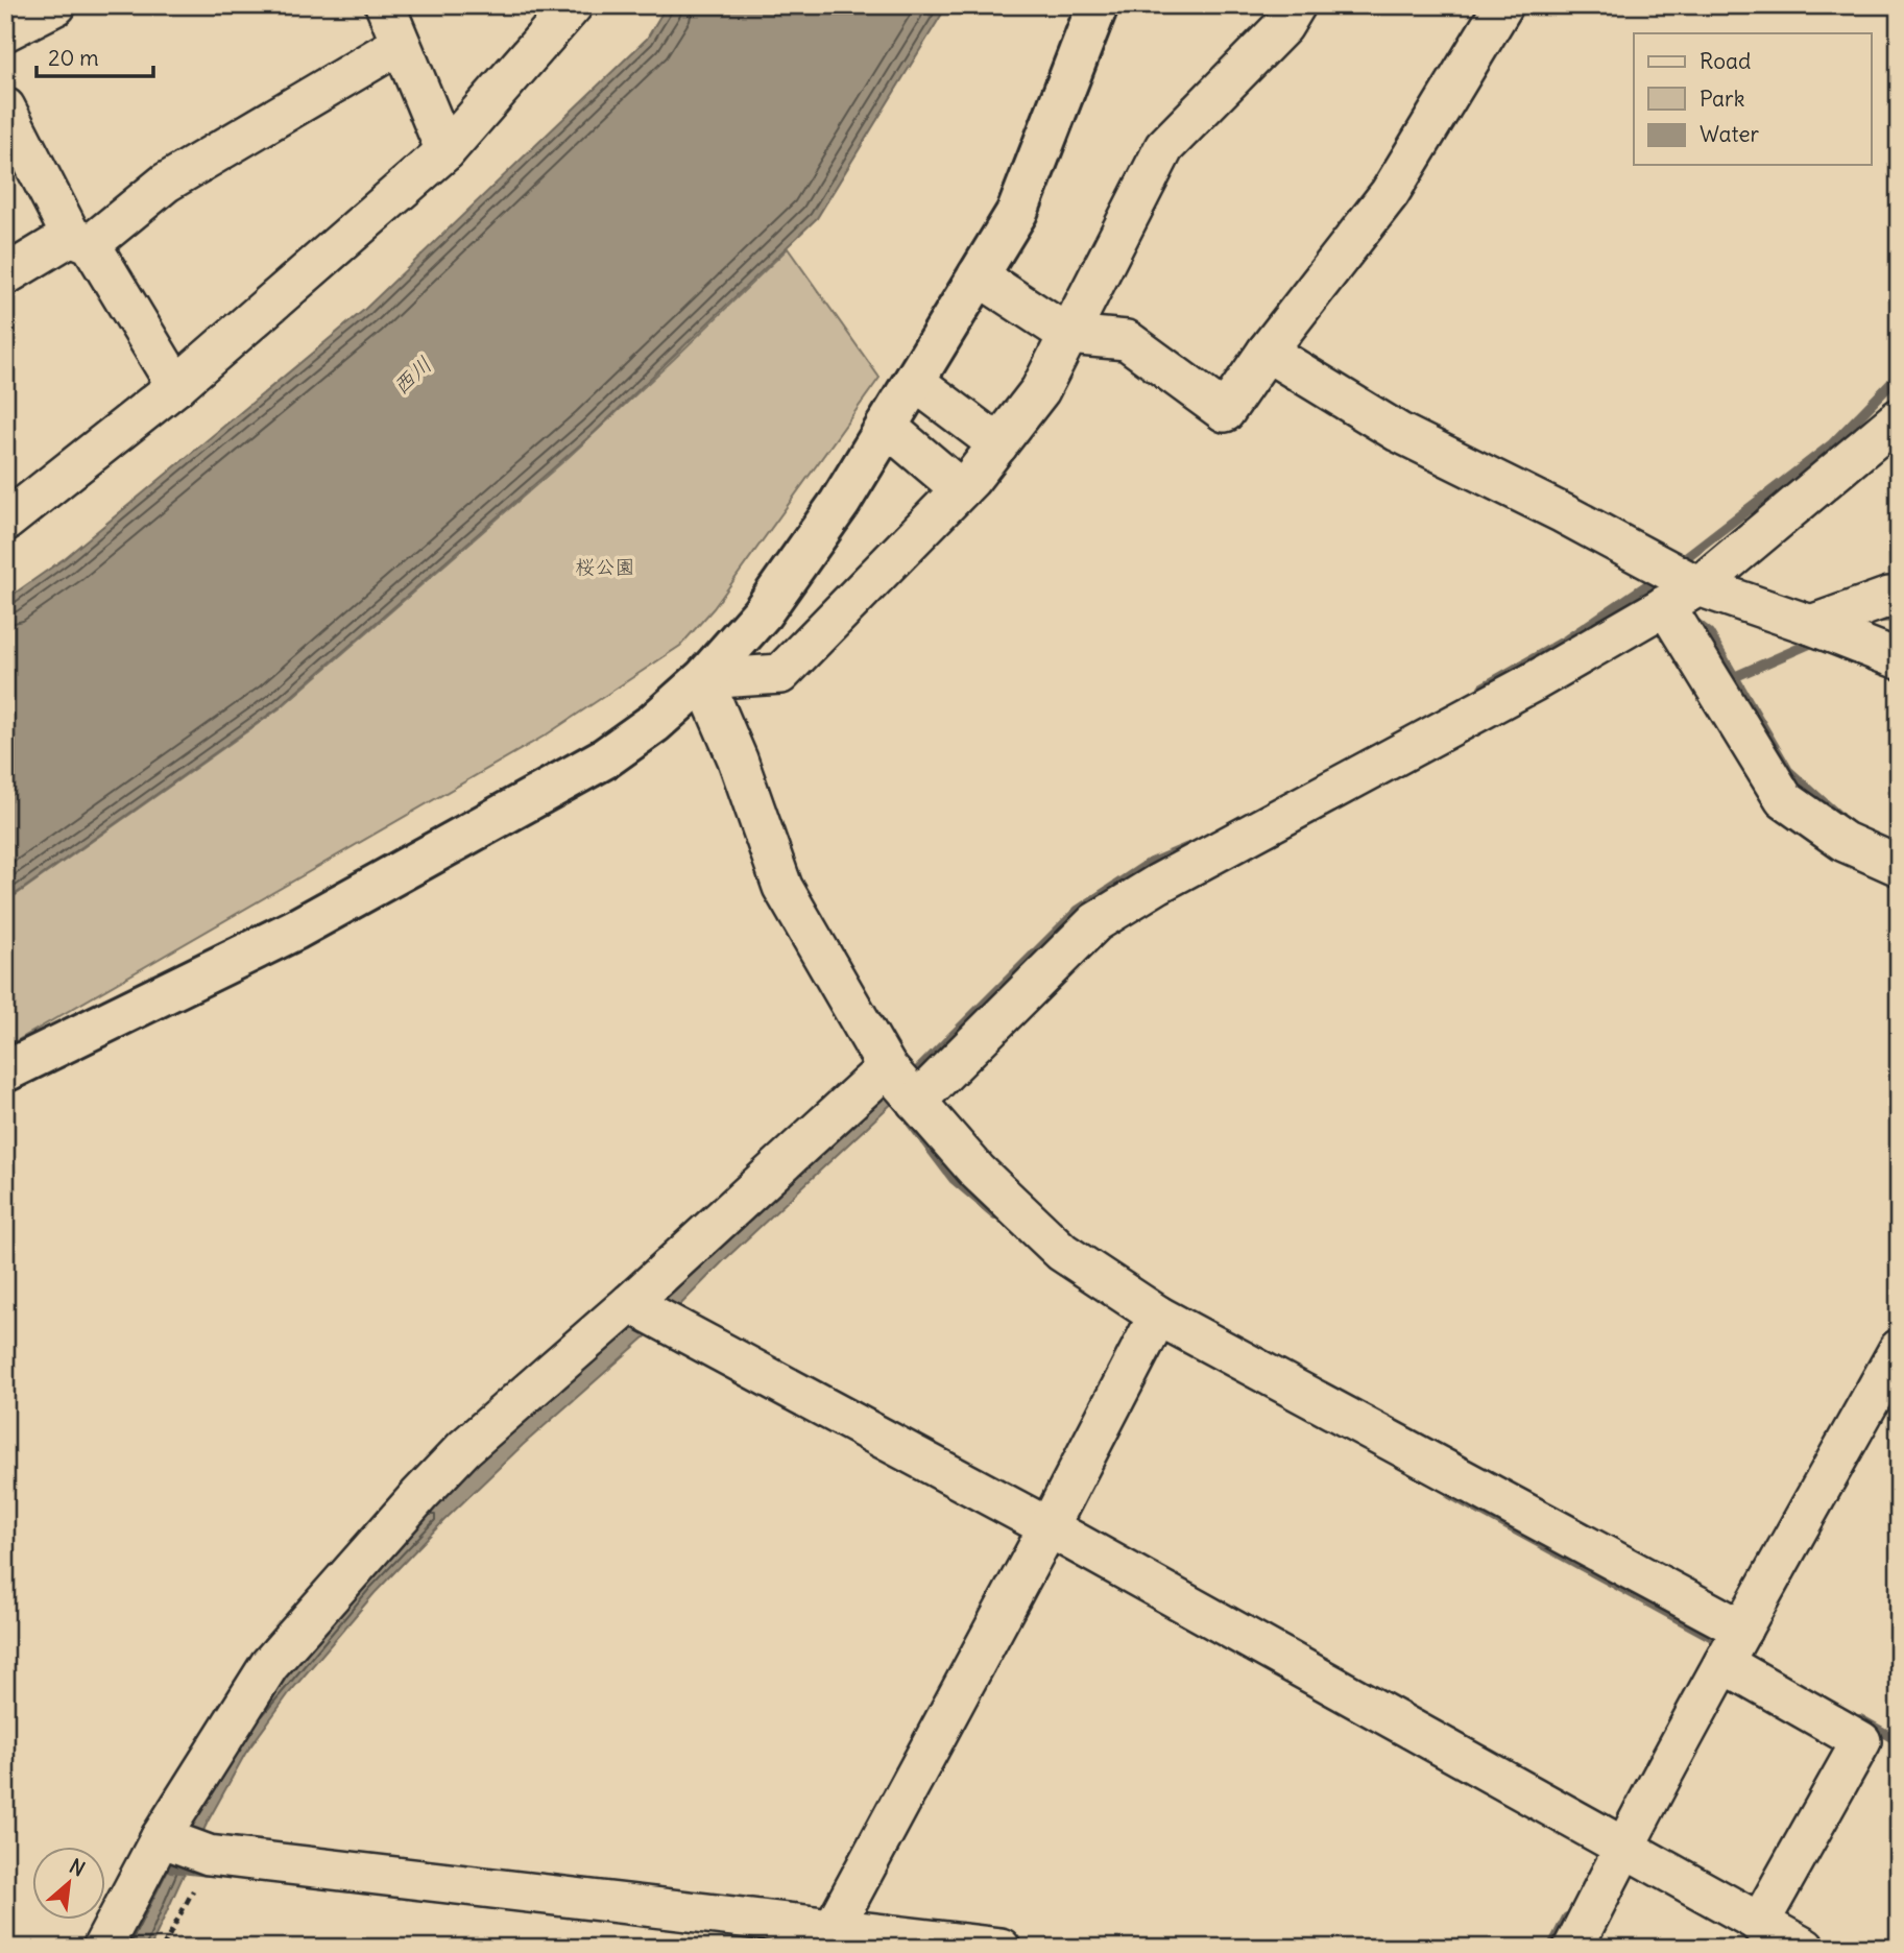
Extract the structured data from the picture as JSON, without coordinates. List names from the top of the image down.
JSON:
{
  "water": ["西川"],
  "parks": ["桜公園"],
  "legend": ["Road", "Park", "Water"],
  "scale_bar": "20 m",
  "north": "top right"
}
